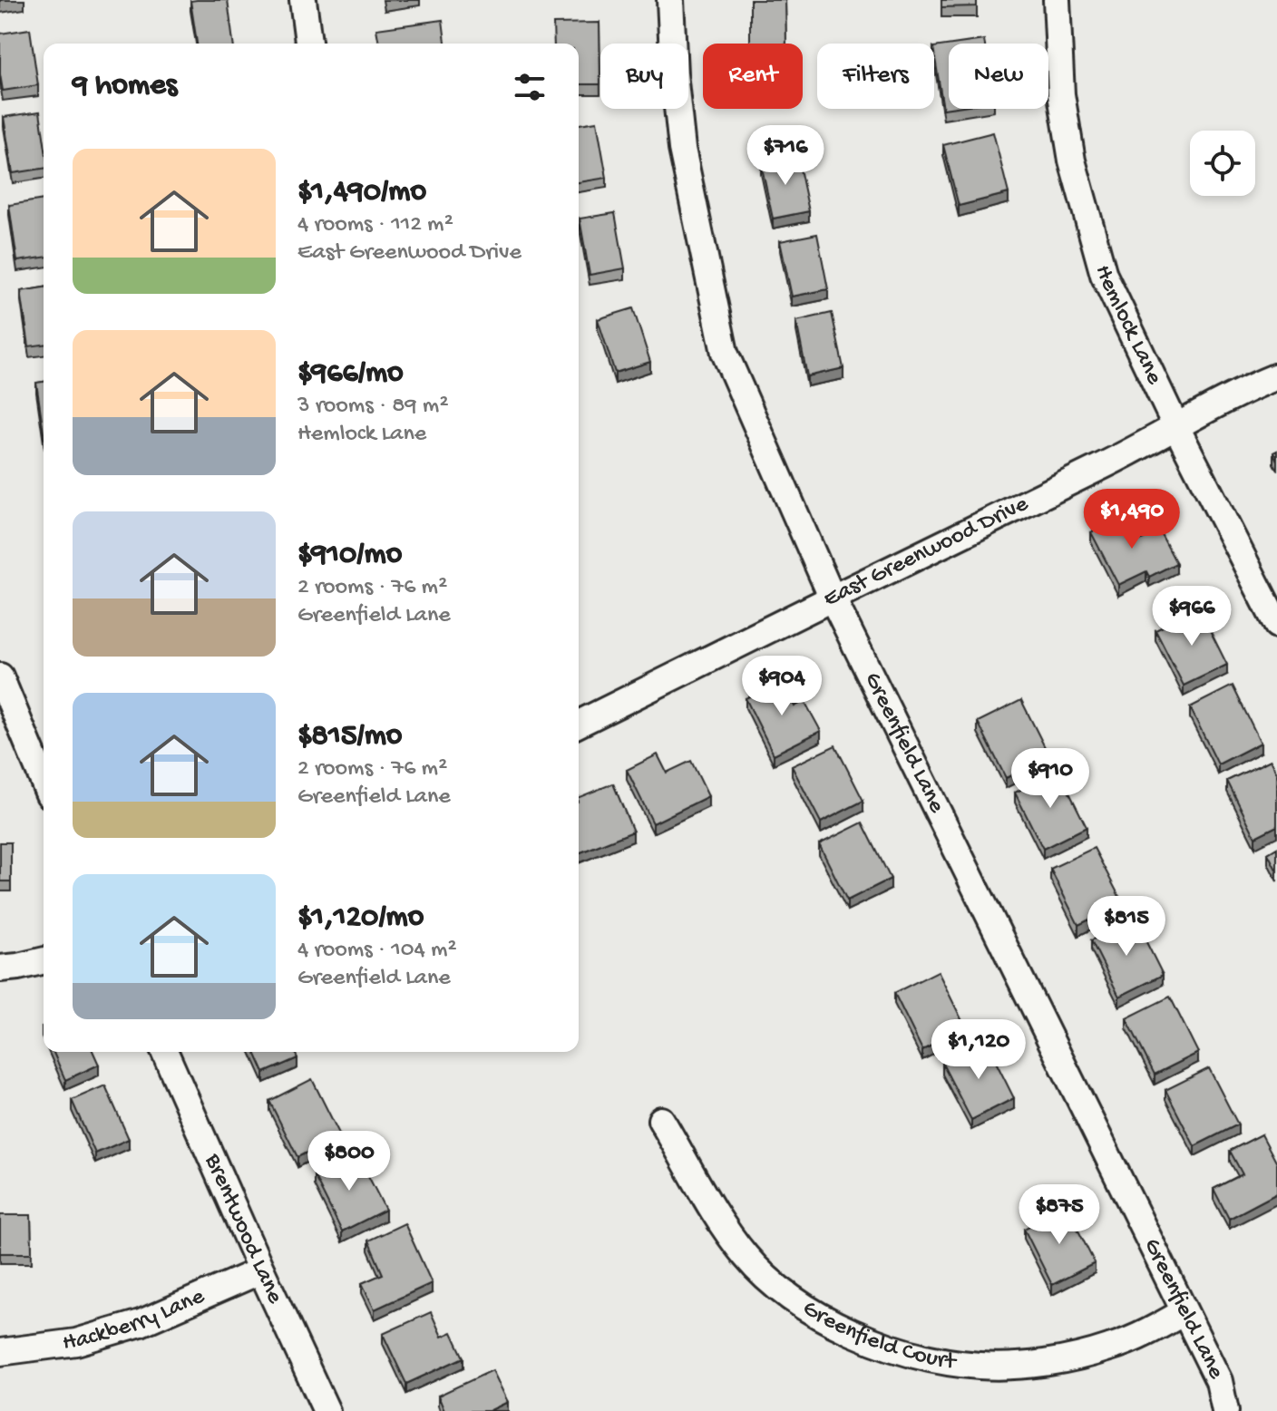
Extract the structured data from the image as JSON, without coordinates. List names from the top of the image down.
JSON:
{
  "streets": {
    "street": [
      "Hemlock Lane",
      "East Greenwood Drive",
      "Greenfield Lane",
      "Brentwood Lane",
      "Hackberry Lane",
      "Greenfield Court"
    ]
  },
  "crossings": [
    ["Hemlock Lane", "East Greenwood Drive"],
    ["East Greenwood Drive", "Greenfield Lane"],
    ["Greenfield Lane", "Greenfield Court"],
    ["Brentwood Lane", "Hackberry Lane"]
  ],
  "page": {
    "chip": [
      "Buy",
      "Rent",
      "Filters",
      "New"
    ],
    "heading": "9 homes",
    "price": [
      "$716",
      "$1,490",
      "$966",
      "$904",
      "$910",
      "$815",
      "$1,120",
      "$800",
      "$875"
    ],
    "list": [
      {
        "name": "$1,490/mo",
        "note": "4 rooms · 112 m² · East Greenwood Drive"
      },
      {
        "name": "$966/mo",
        "note": "3 rooms · 89 m² · Hemlock Lane"
      },
      {
        "name": "$910/mo",
        "note": "2 rooms · 76 m² · Greenfield Lane"
      },
      {
        "name": "$815/mo",
        "note": "2 rooms · 76 m² · Greenfield Lane"
      },
      {
        "name": "$1,120/mo",
        "note": "4 rooms · 104 m² · Greenfield Lane"
      }
    ]
  }
}
